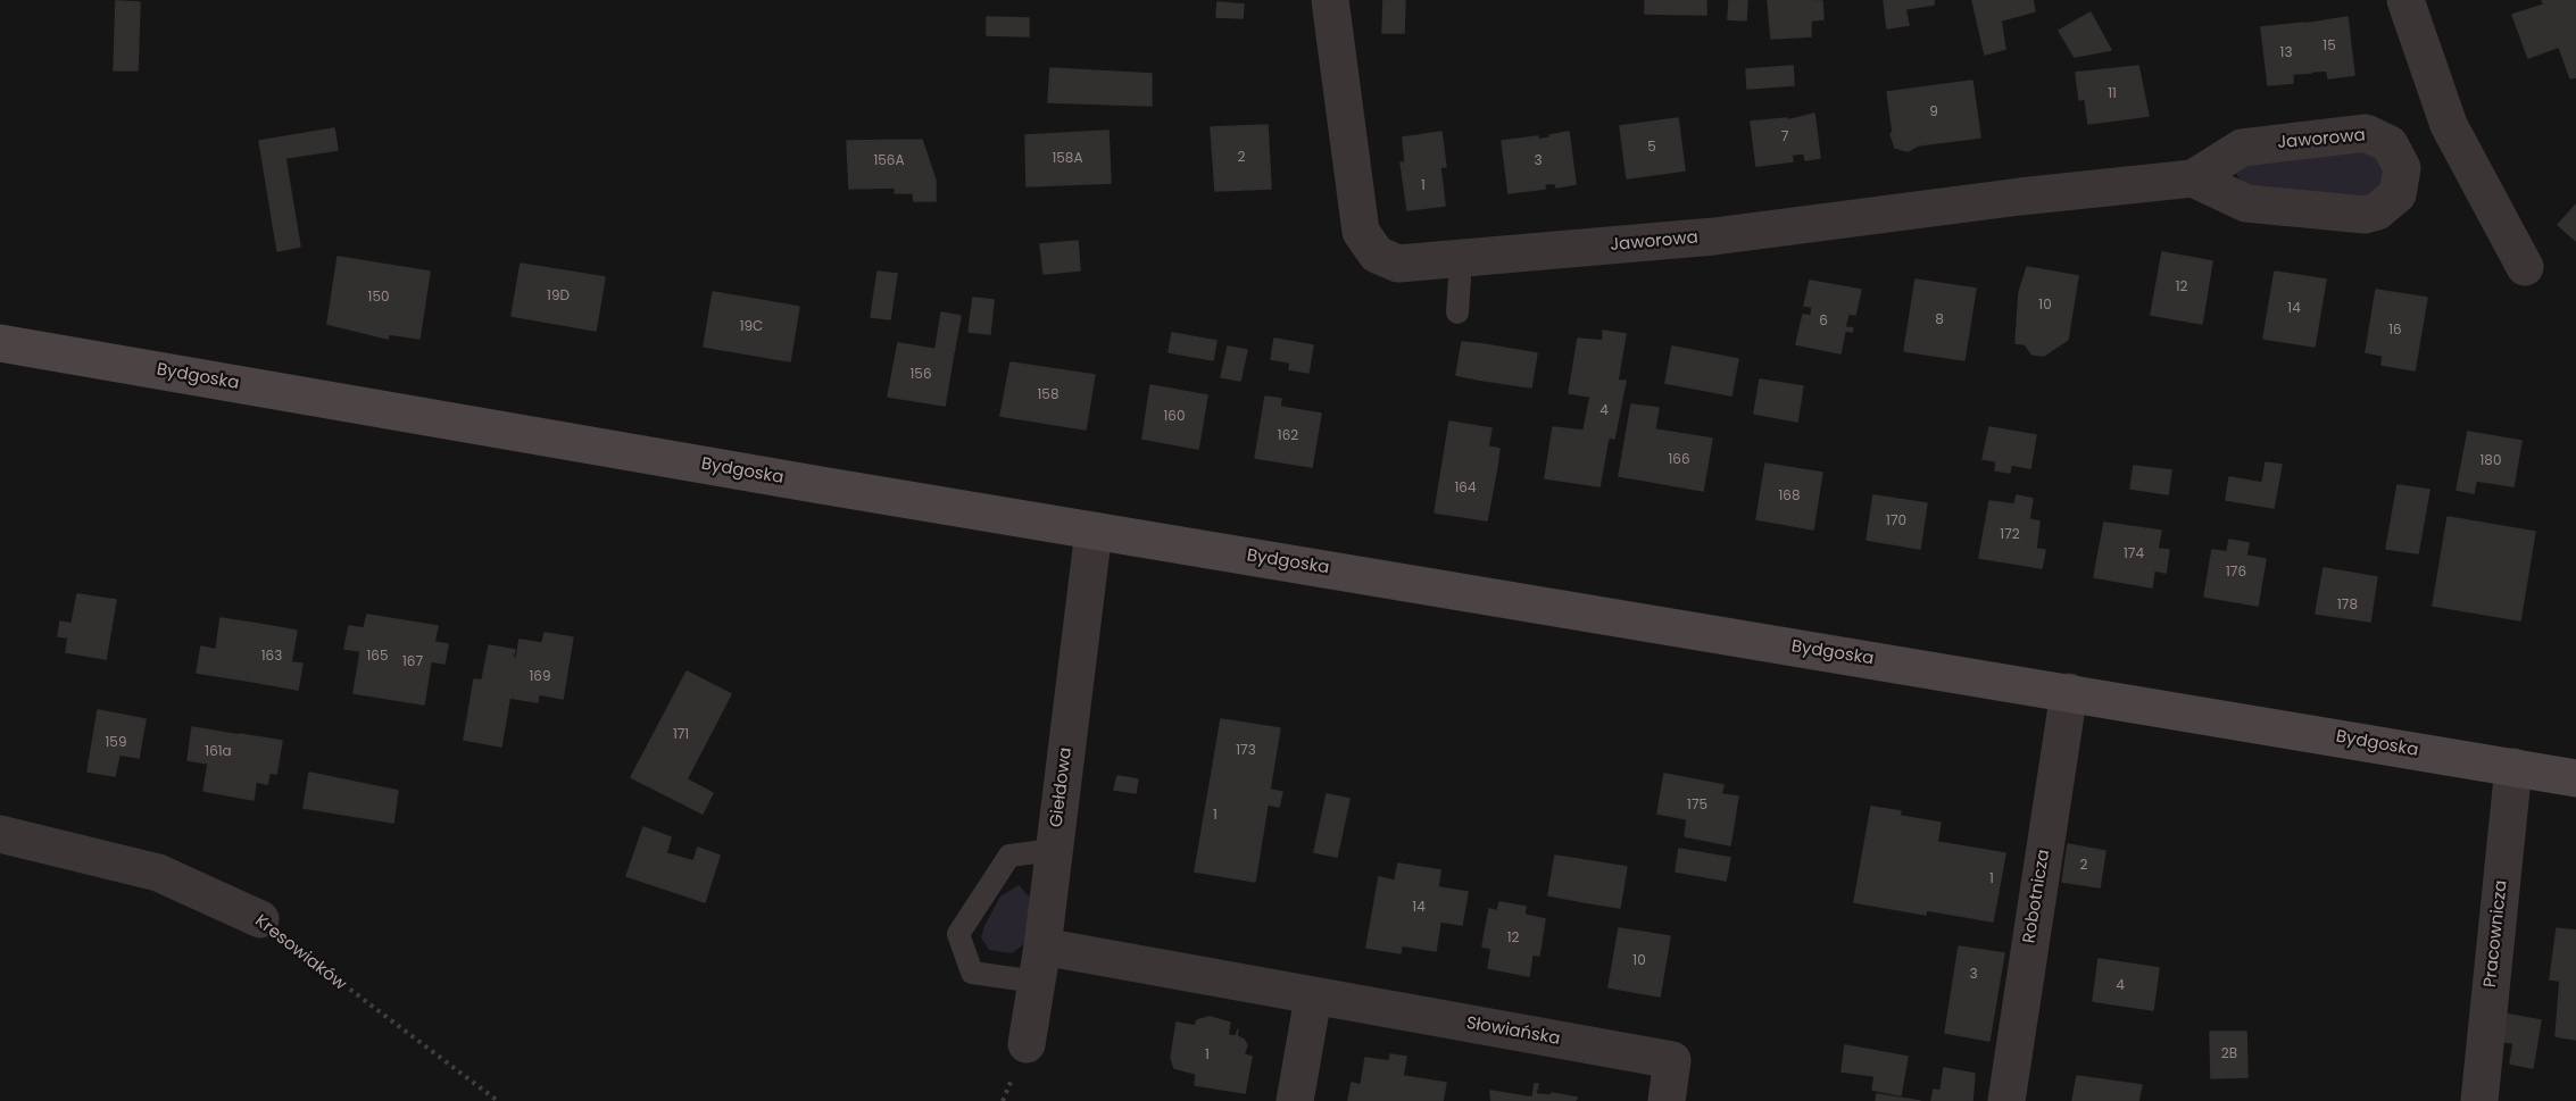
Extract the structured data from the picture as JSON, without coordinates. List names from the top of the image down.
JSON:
{
  "streets": {
    "street": [
      "Jaworowa",
      "Bydgoska",
      "Giełdowa",
      "Robotnicza",
      "Pracownicza",
      "Kresowiaków",
      "Słowiańska"
    ]
  },
  "crossings": [
    ["Bydgoska", "Giełdowa"],
    ["Bydgoska", "Robotnicza"],
    ["Bydgoska", "Pracownicza"],
    ["Giełdowa", "Słowiańska"]
  ],
  "house_numbers": [
    "15",
    "13",
    "11",
    "9",
    "7",
    "5",
    "2",
    "158A",
    "156A",
    "3",
    "1",
    "12",
    "19D",
    "150",
    "10",
    "14",
    "8",
    "6",
    "19C",
    "16",
    "156",
    "158",
    "4",
    "160",
    "162",
    "166",
    "180",
    "164",
    "168",
    "170",
    "172",
    "174",
    "176",
    "178",
    "163",
    "165",
    "167",
    "169",
    "171",
    "159",
    "173",
    "161a",
    "175",
    "1",
    "2",
    "1",
    "14",
    "12",
    "10",
    "3",
    "4",
    "2B",
    "1"
  ]
}
